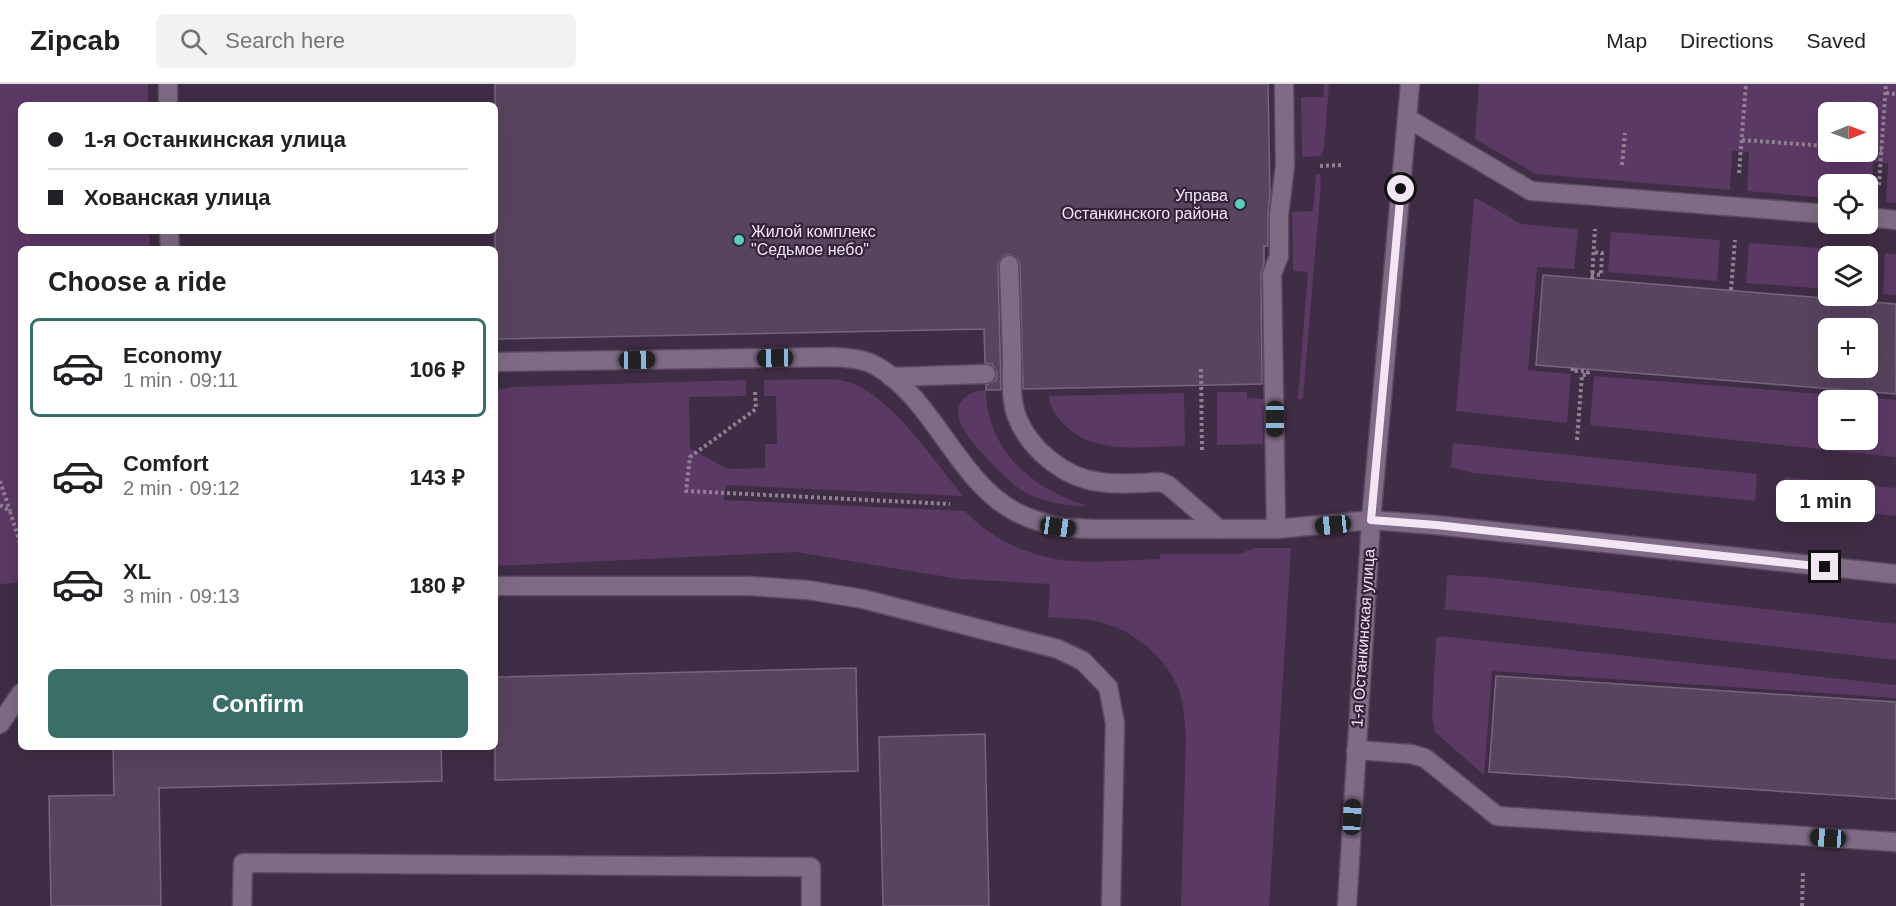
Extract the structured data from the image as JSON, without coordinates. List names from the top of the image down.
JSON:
{
  "streets": {
    "street": ["1-я Останкинская улица"]
  },
  "places": ["Управа Останкинского района", "Жилой комплекс \"Седьмое небо\""],
  "north": "right",
  "page": {
    "header": "Zipcab",
    "search": "Search here",
    "nav": ["Map", "Directions", "Saved"],
    "map_buttons": ["+", "−"],
    "banner": ["1-я Останкинская улица", "Хованская улица"],
    "heading": "Choose a ride",
    "list": [
      {
        "name": "Economy",
        "note": "1 min · 09:11",
        "value": "106 ₽"
      },
      {
        "name": "Comfort",
        "note": "2 min · 09:12",
        "value": "143 ₽"
      },
      {
        "name": "XL",
        "note": "3 min · 09:13",
        "value": "180 ₽"
      }
    ],
    "bubble": "1 min",
    "buttons": "Confirm"
  }
}
